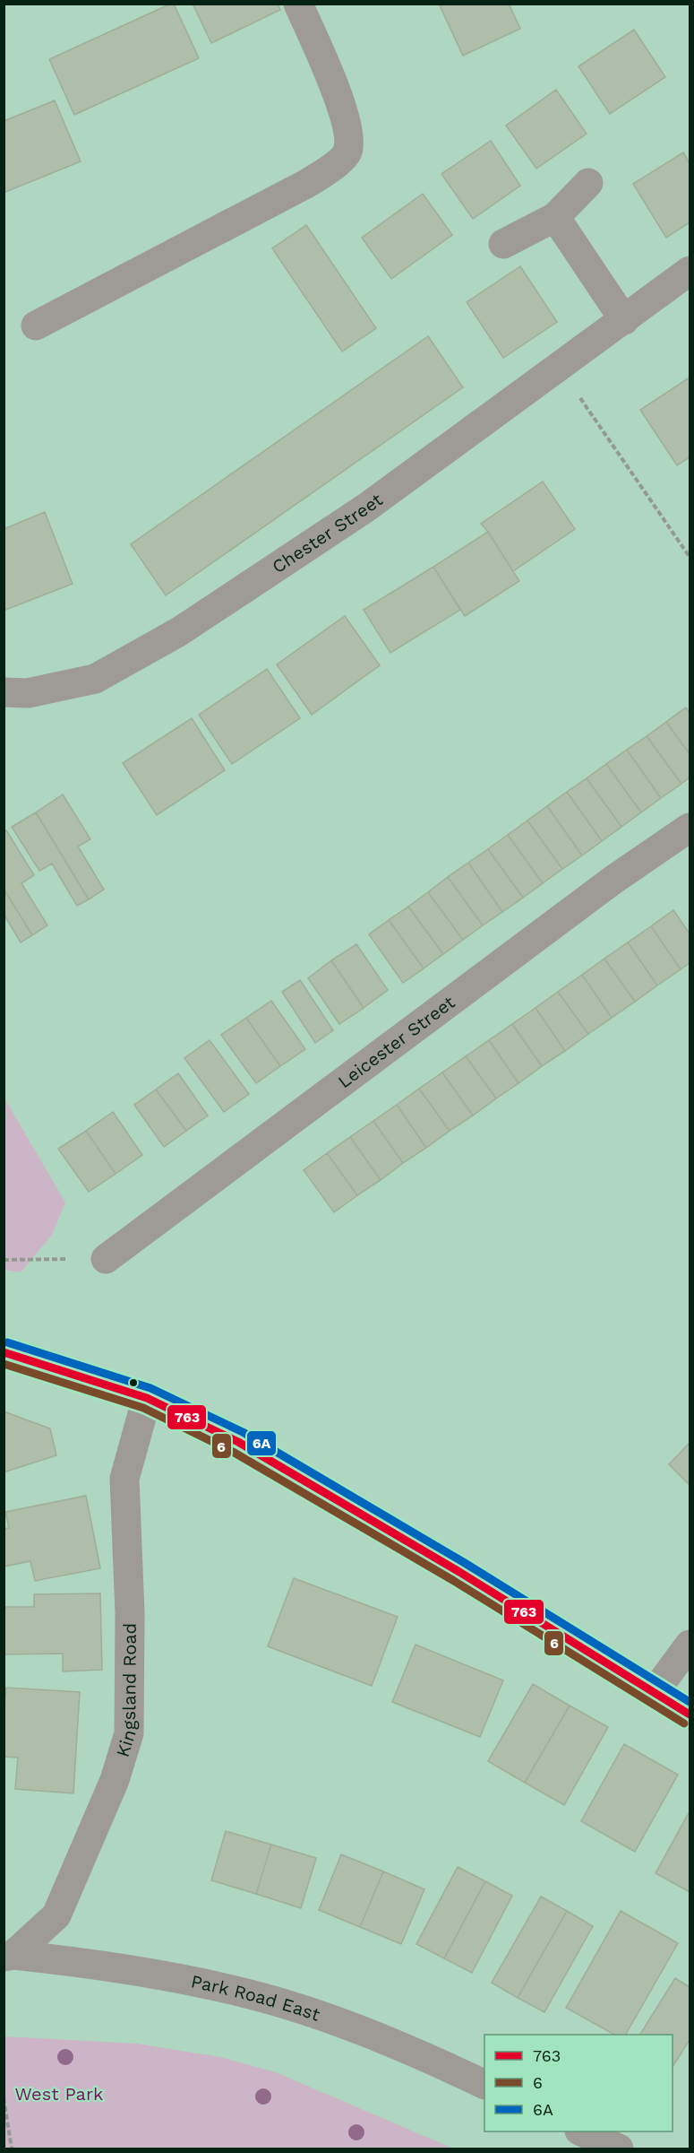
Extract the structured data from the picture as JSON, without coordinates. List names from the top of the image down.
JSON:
{
  "streets": {
    "street": [
      "Chester Street",
      "Leicester Street",
      "Kingsland Road",
      "Park Road East"
    ]
  },
  "crossings": [
    ["Kingsland Road", "Park Road East"]
  ],
  "parks": ["West Park"],
  "lines": ["transit line 6A", "transit line 763", "transit line 6"],
  "legend": ["763", "6", "6A"]
}
